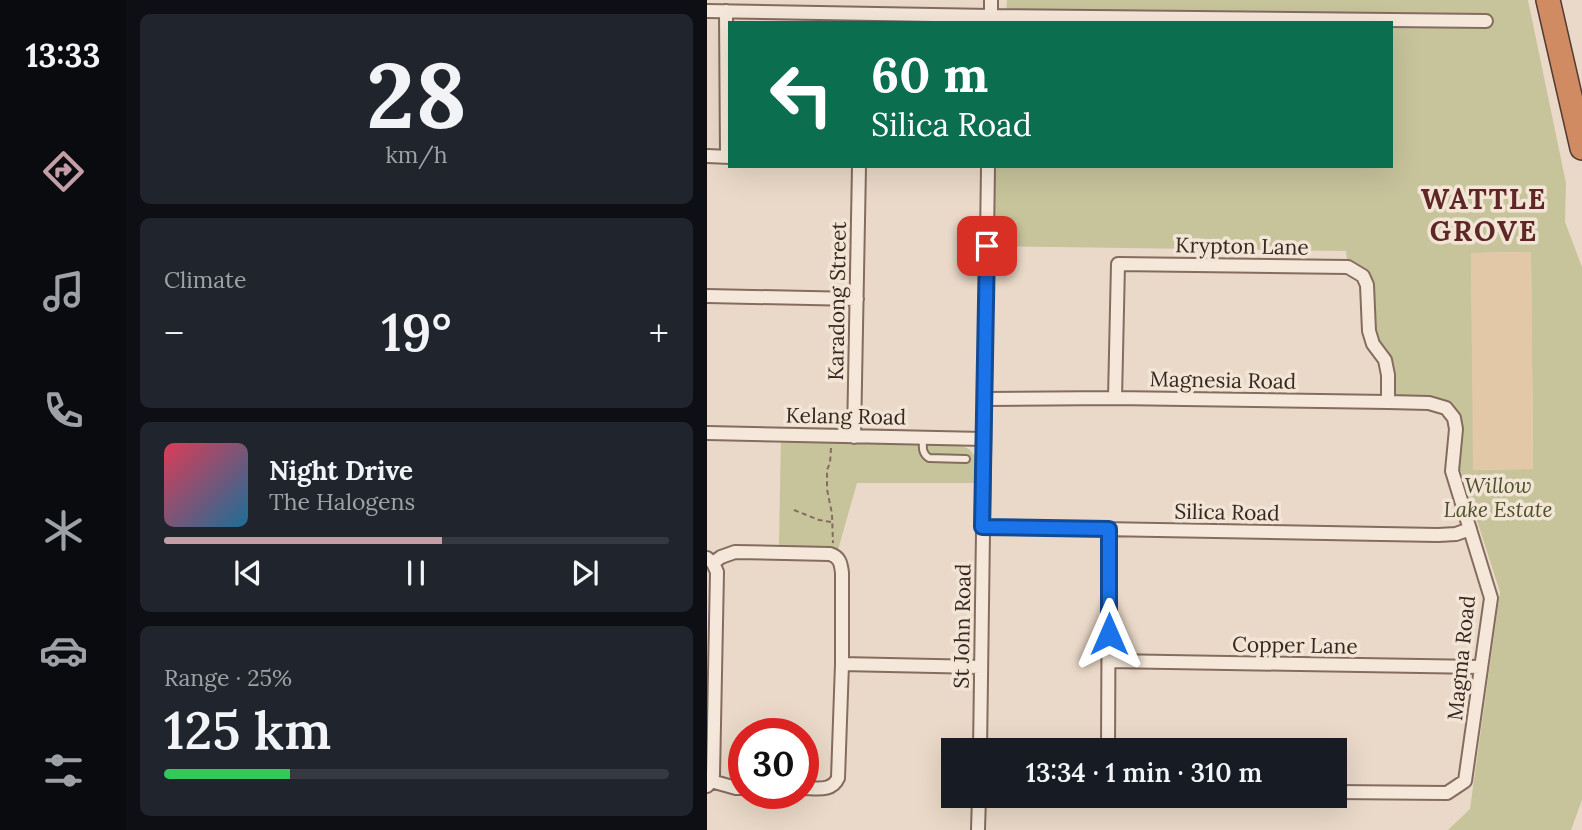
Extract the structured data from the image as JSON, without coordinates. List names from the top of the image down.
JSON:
{
  "streets": {
    "street": [
      "Krypton Lane",
      "Karadong Street",
      "Magnesia Road",
      "Kelang Road",
      "Silica Road",
      "St John Road",
      "Copper Lane",
      "Magma Road"
    ]
  },
  "crossings": [
    ["Krypton Lane", "Magnesia Road"],
    ["Karadong Street", "Kelang Road"],
    ["Magnesia Road", "St John Road"],
    ["Magnesia Road", "Magma Road"],
    ["Kelang Road", "St John Road"],
    ["Silica Road", "St John Road"],
    ["Silica Road", "Magma Road"],
    ["Copper Lane", "Magma Road"]
  ],
  "districts": ["WATTLE GROVE"],
  "parks": ["Willow Lake Estate"],
  "page": {
    "tabs": "13:33",
    "tile": [
      ["28", "km/h"],
      "Climate",
      ["Range · 25%", "125 km"]
    ],
    "turn": ["60 m", "Silica Road"],
    "heat": ["−", "19°", "+"],
    "song": ["Night Drive", "The Halogens"],
    "limit": "30",
    "trip": "13:34 · 1 min · 310 m"
  }
}
